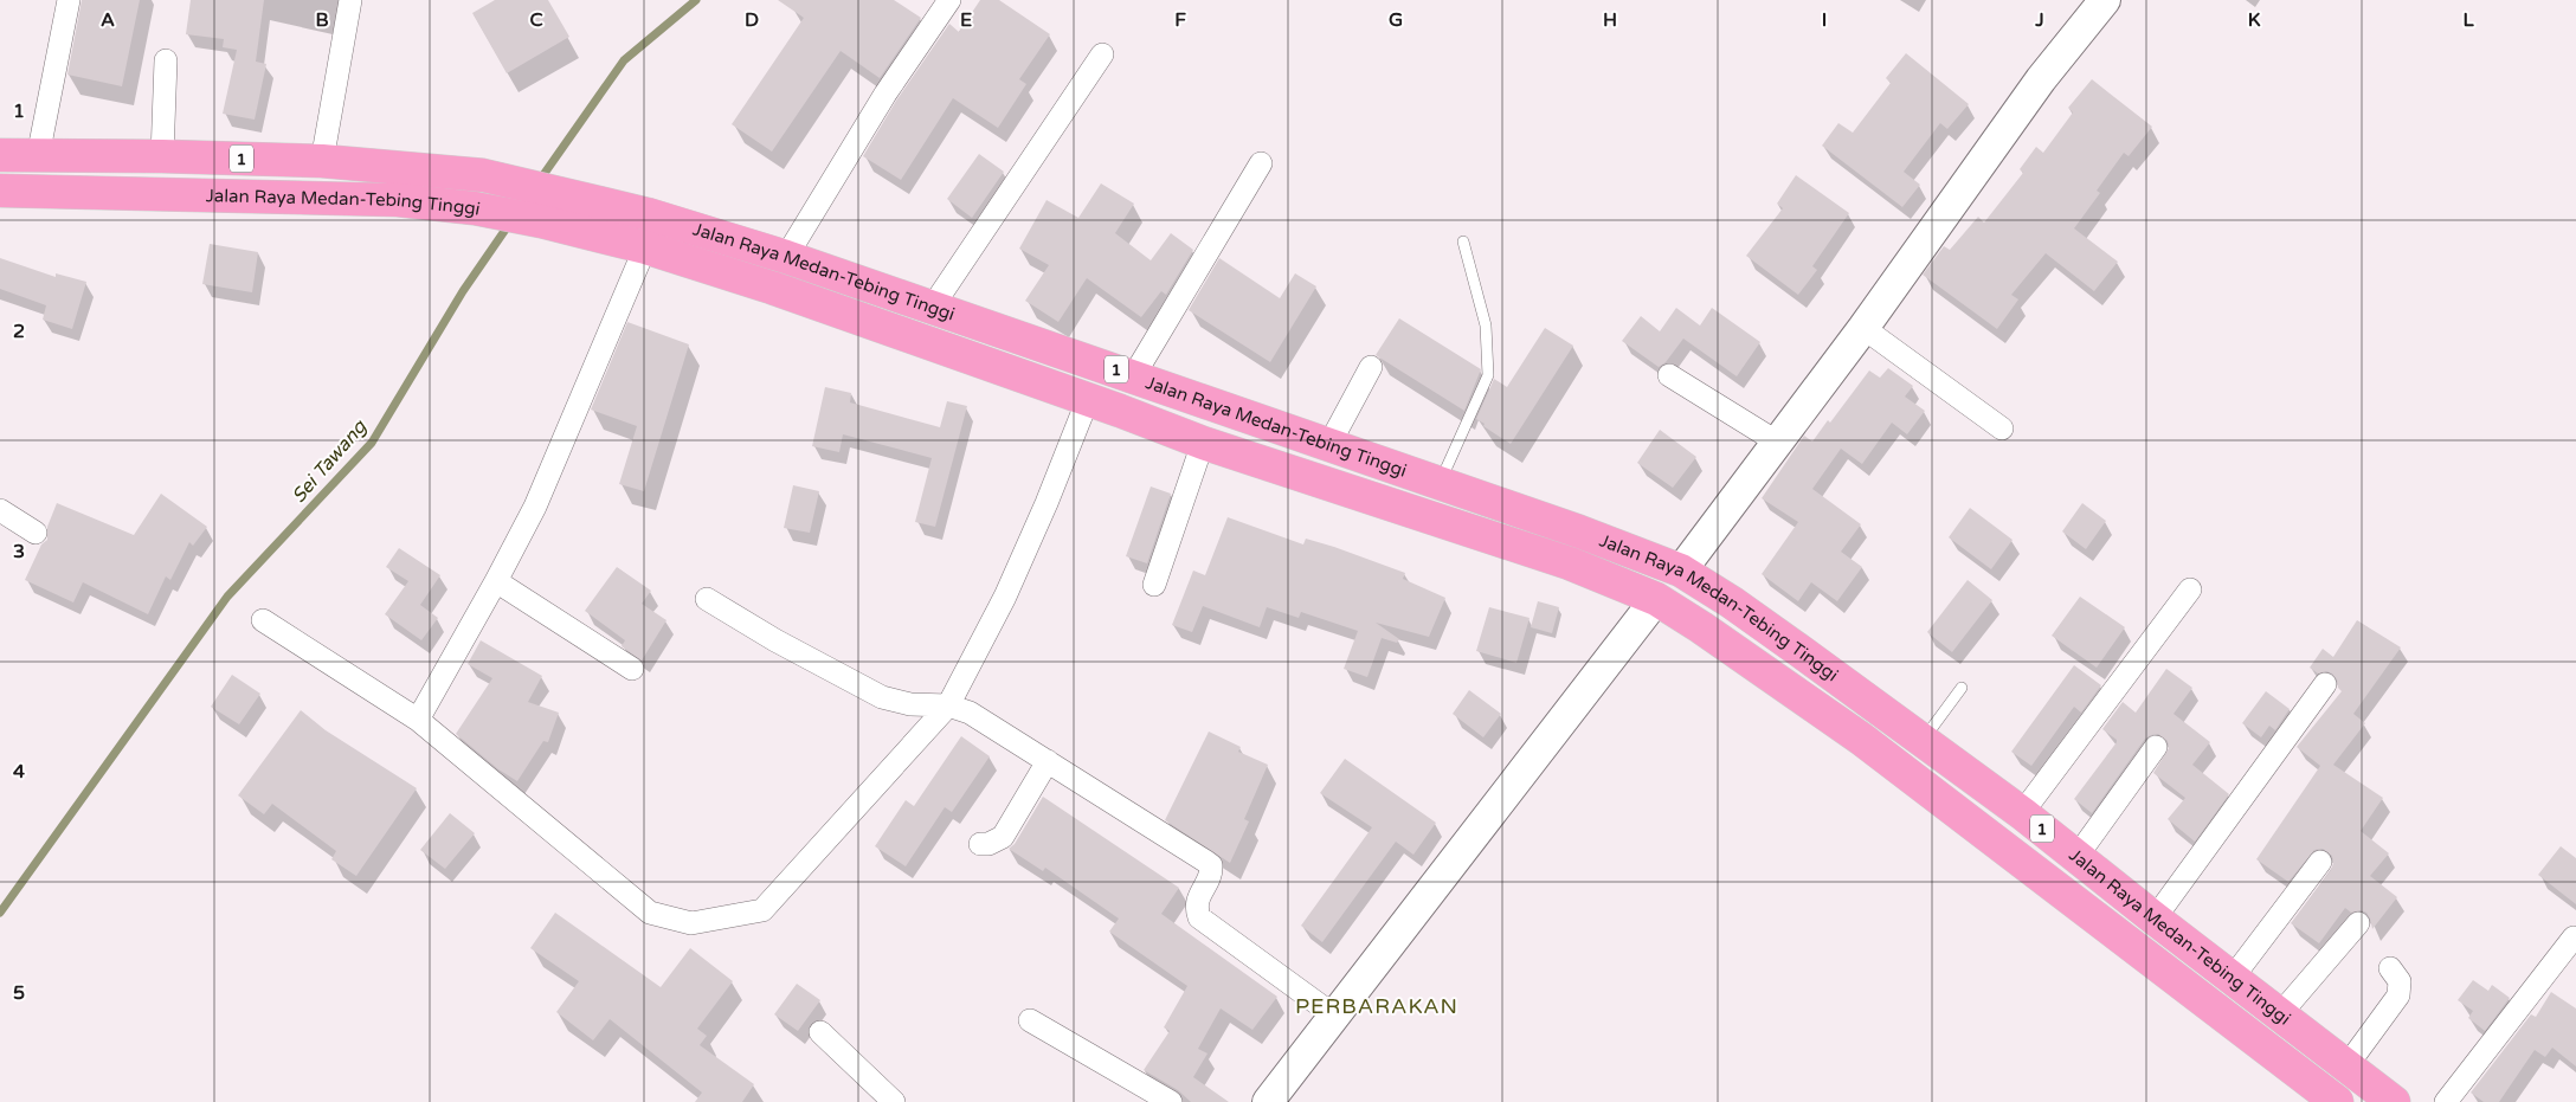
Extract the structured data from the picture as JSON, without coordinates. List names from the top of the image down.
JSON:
{
  "streets": {
    "highway": ["1", "Jalan Raya Medan-Tebing Tinggi"]
  },
  "districts": ["PERBARAKAN"],
  "water": ["Sei Tawang"],
  "grid": {
    "columns": [
      "A",
      "B",
      "C",
      "D",
      "E",
      "F",
      "G",
      "H",
      "I",
      "J",
      "K",
      "L"
    ],
    "rows": [
      "1",
      "2",
      "3",
      "4",
      "5"
    ]
  }
}
